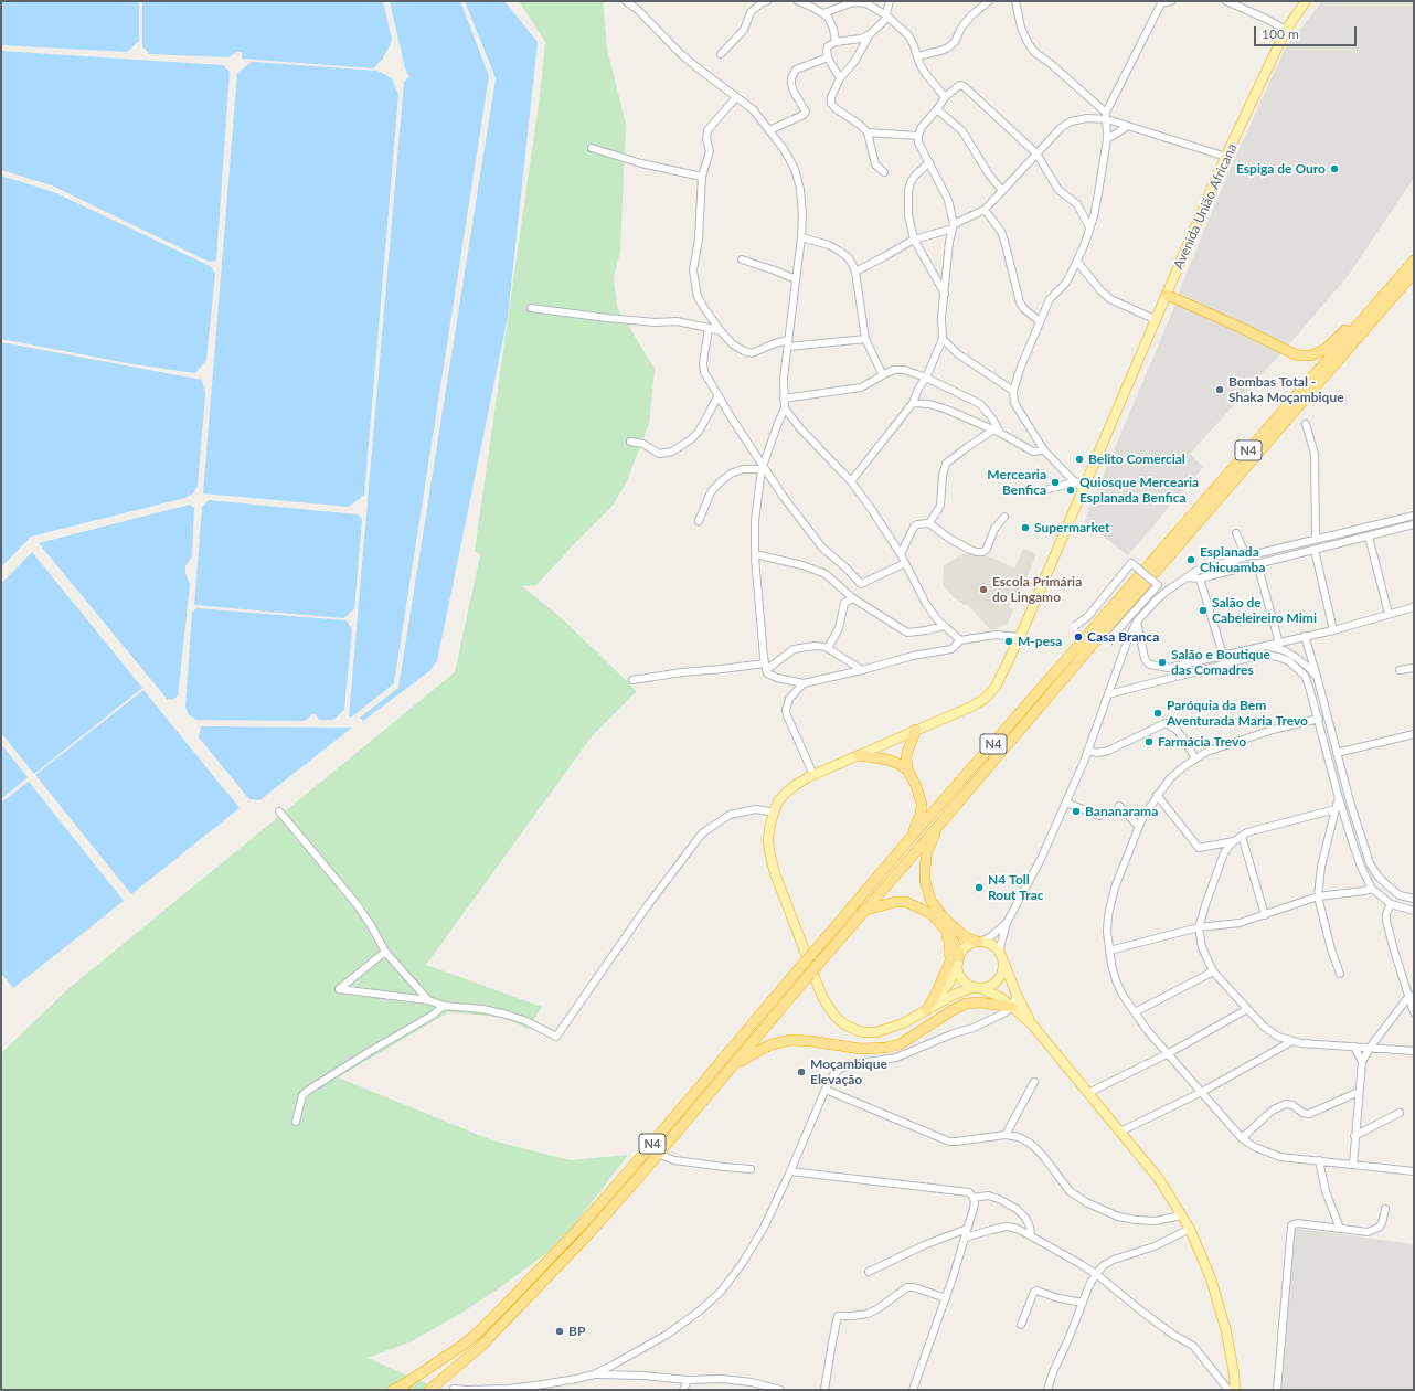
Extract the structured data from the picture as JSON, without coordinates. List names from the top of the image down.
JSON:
{
  "streets": {
    "highway": ["N4"],
    "main road": ["Avenida União Africana"]
  },
  "places": [
    "Espiga de Ouro",
    "Bombas Total - Shaka Moçambique",
    "Belito Comercial",
    "Mercearia Benfica",
    "Quiosque Mercearia Esplanada Benfica",
    "Supermarket",
    "Esplanada Chicuamba",
    "Escola Primária do Lingamo",
    "Salão de Cabeleireiro Mimi",
    "Casa Branca",
    "M-pesa",
    "Salão e Boutique das Comadres",
    "Paróquia da Bem Aventurada Maria Trevo",
    "Farmácia Trevo",
    "Bananarama",
    "N4 Toll Rout Trac",
    "Moçambique Elevação",
    "BP"
  ],
  "scale_bar": "100 m"
}
